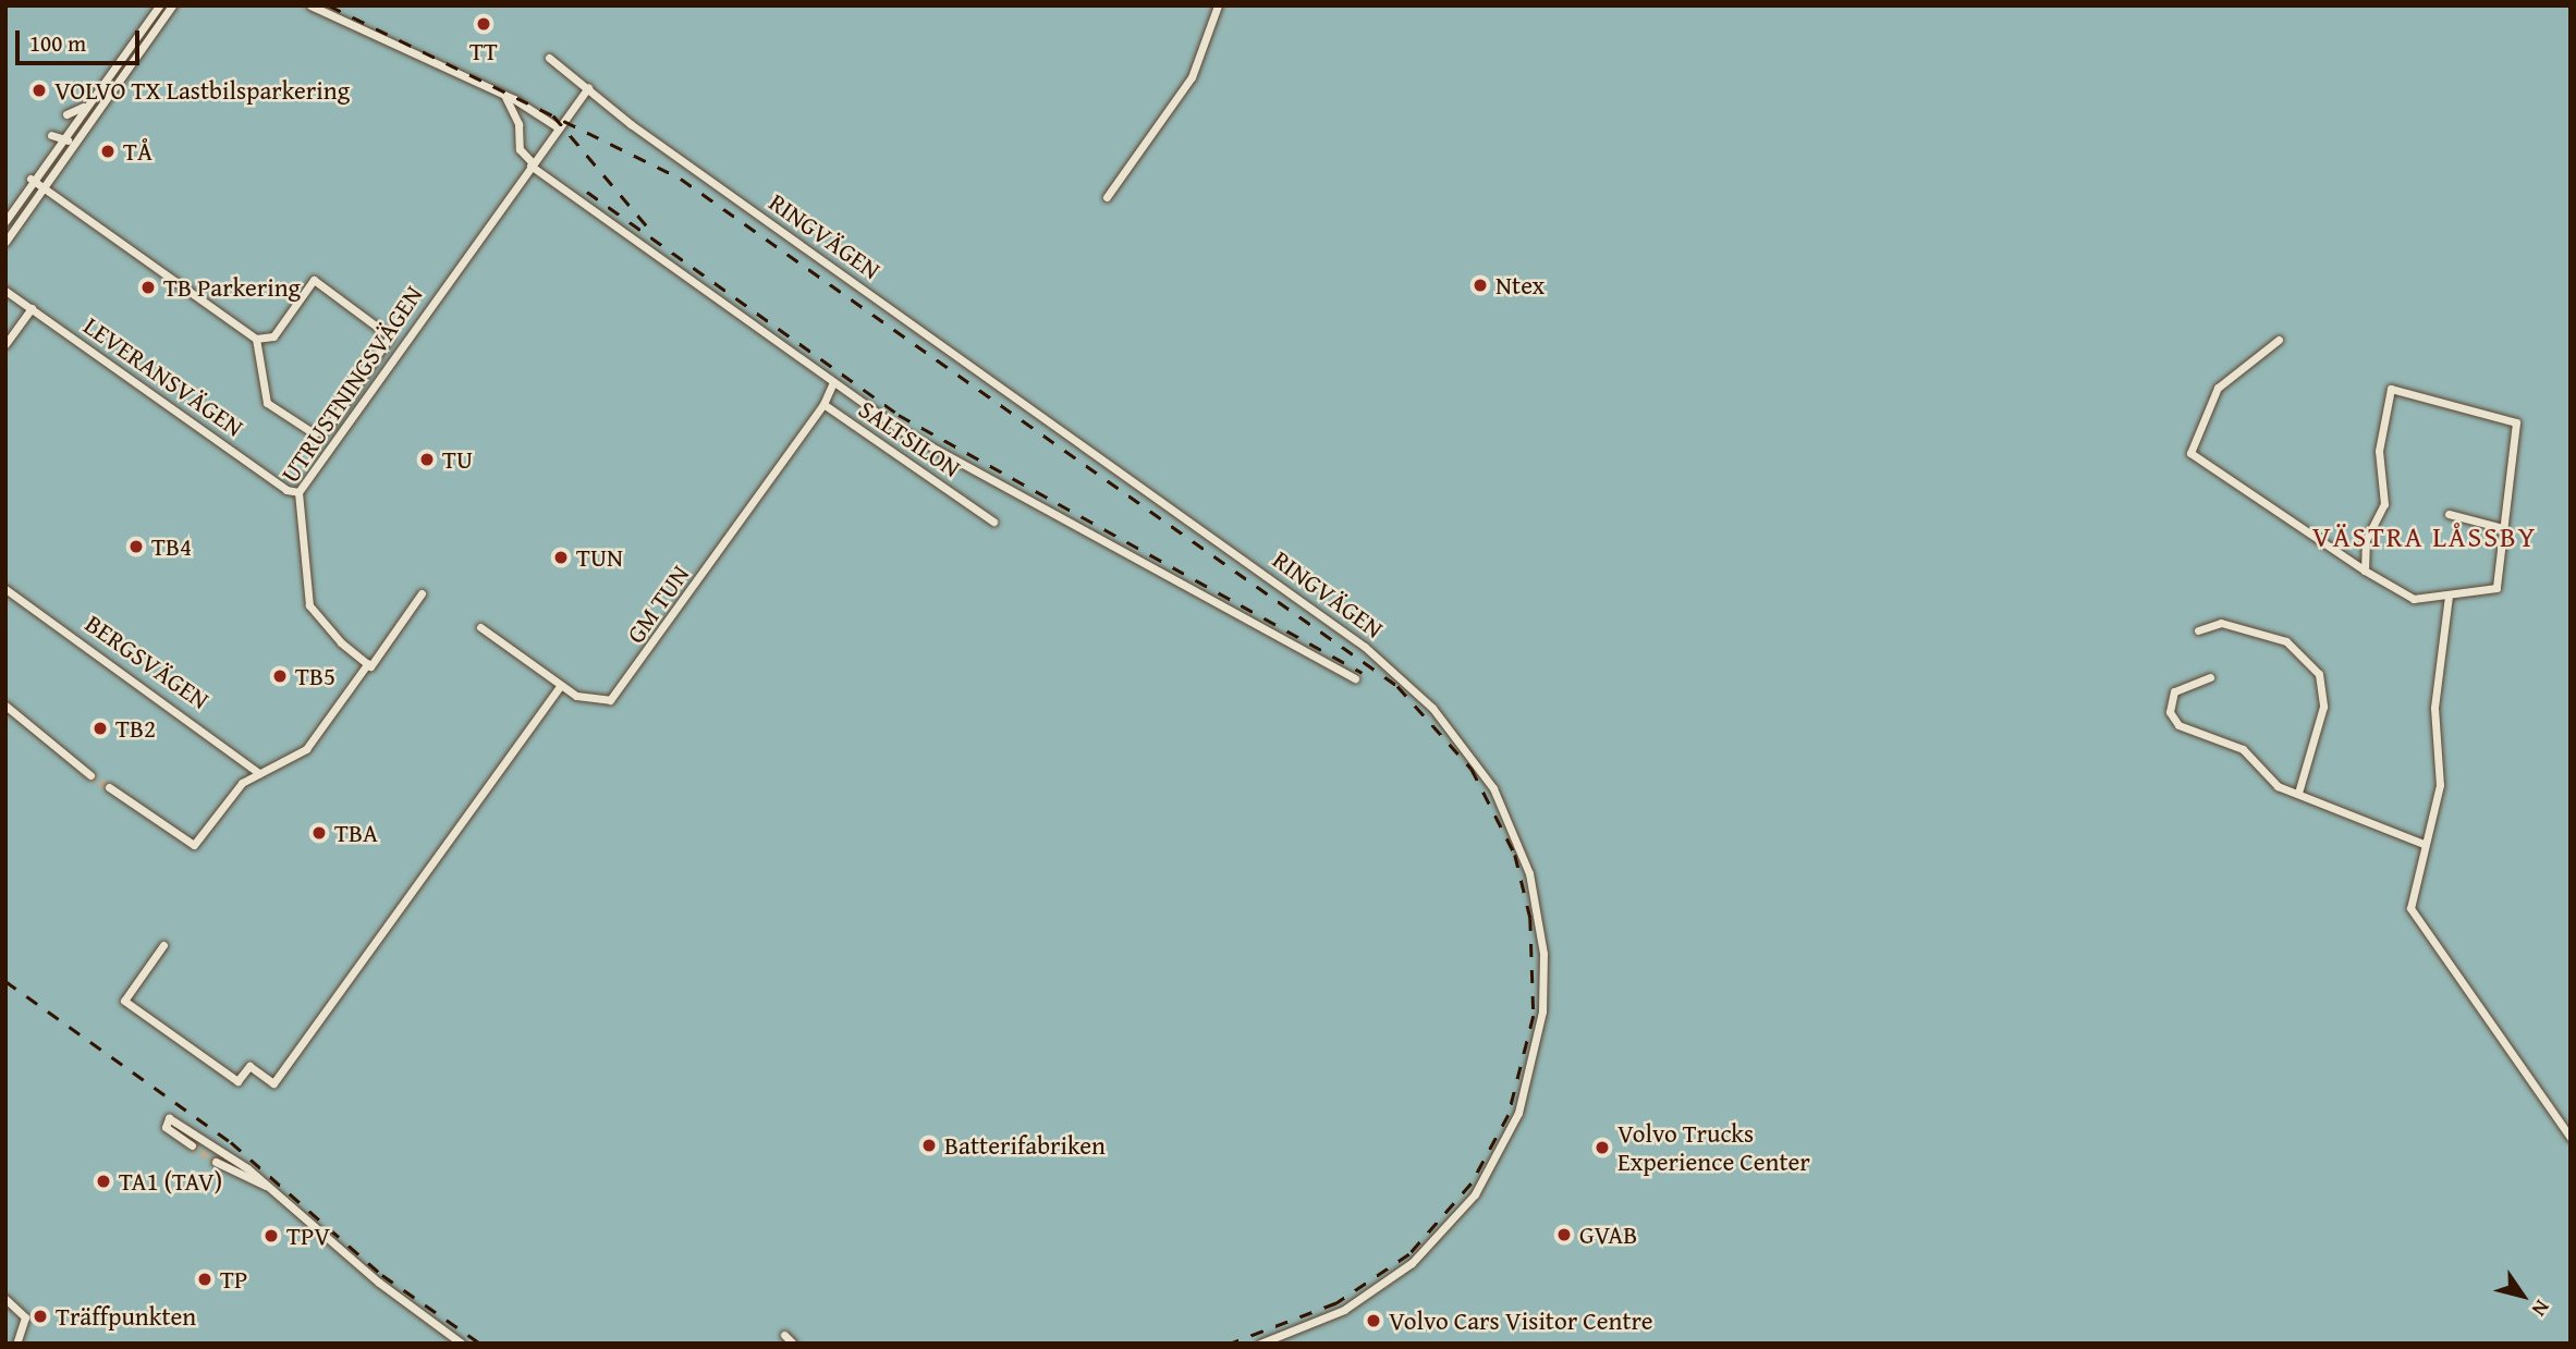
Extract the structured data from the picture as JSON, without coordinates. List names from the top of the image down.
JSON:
{
  "streets": {
    "street": [
      "RINGVÄGEN",
      "LEVERANSVÄGEN",
      "UTRUSTNINGSVÄGEN",
      "SALTSILON",
      "GM TUN",
      "BERGSVÄGEN"
    ]
  },
  "crossings": [
    ["LEVERANSVÄGEN", "UTRUSTNINGSVÄGEN"],
    ["SALTSILON", "GM TUN"]
  ],
  "districts": ["VÄSTRA LÅSSBY"],
  "places": [
    "TT",
    "VOLVO TX Lastbilsparkering",
    "TÅ",
    "Ntex",
    "TB Parkering",
    "TU",
    "TB4",
    "TUN",
    "TB5",
    "TB2",
    "TBA",
    "Batterifabriken",
    "Volvo Trucks Experience Center",
    "TA1 (TAV)",
    "GVAB",
    "TPV",
    "TP",
    "Träffpunkten",
    "Volvo Cars Visitor Centre"
  ],
  "scale_bar": "100 m",
  "north": "bottom right"
}
